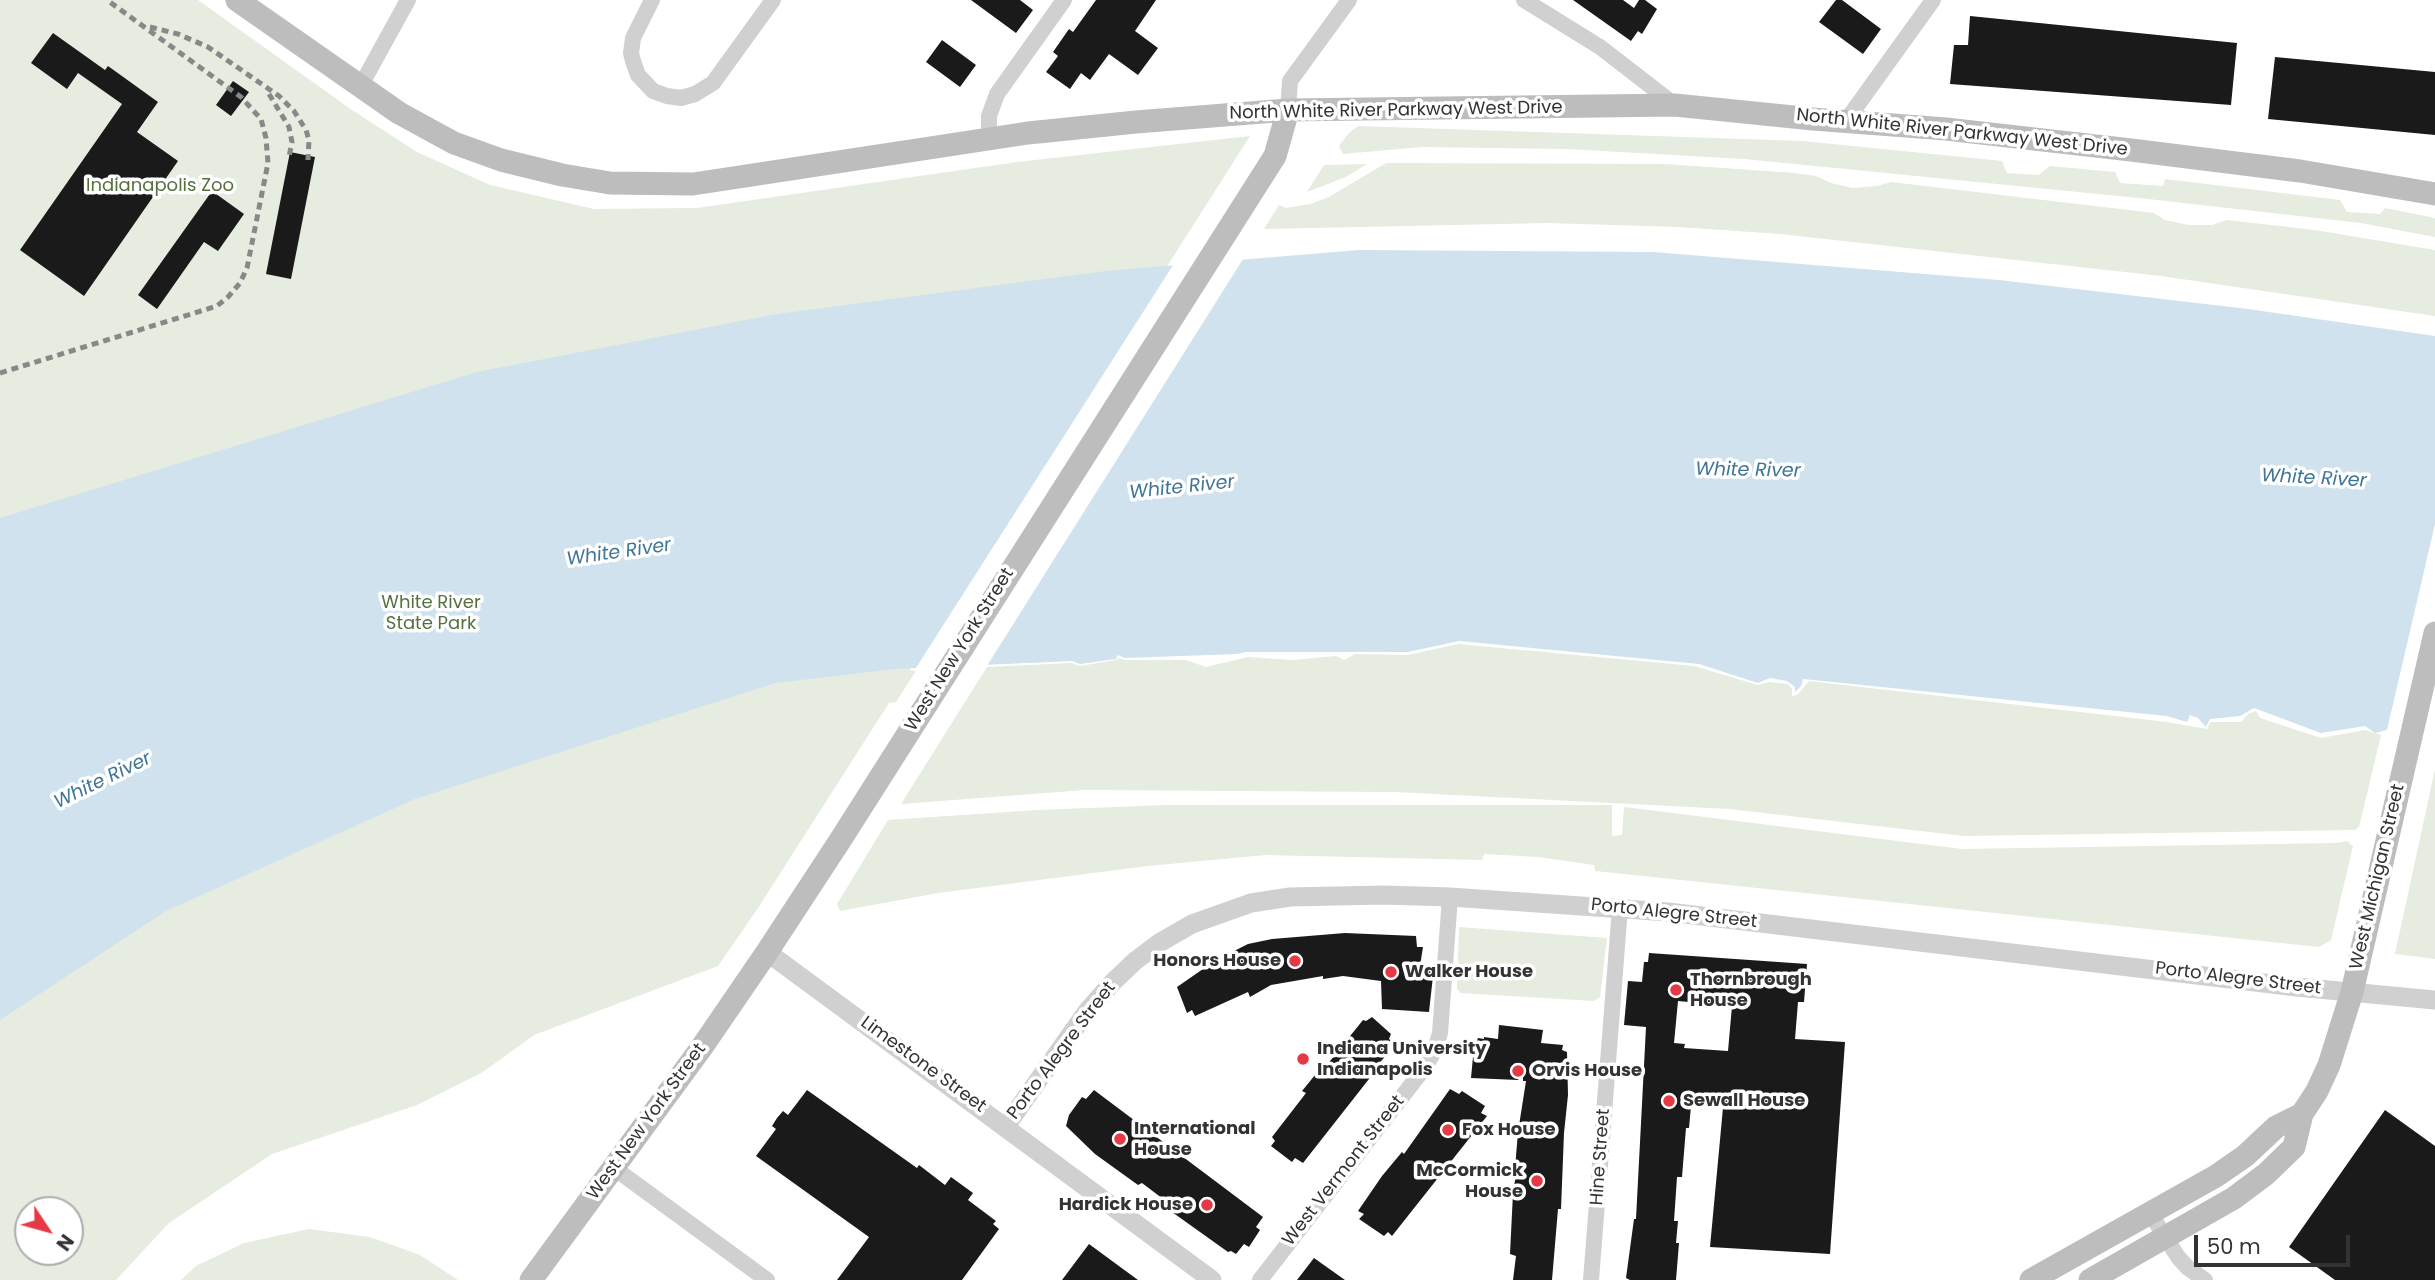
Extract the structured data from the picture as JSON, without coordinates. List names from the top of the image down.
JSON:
{
  "streets": {
    "main road": ["North White River Parkway West Drive", "West New York Street", "West Michigan Street"],
    "street": [
      "Porto Alegre Street",
      "Limestone Street",
      "Hine Street",
      "West Vermont Street"
    ]
  },
  "crossings": [
    ["North White River Parkway West Drive", "West New York Street"],
    ["West New York Street", "Limestone Street"],
    ["West Michigan Street", "Porto Alegre Street"],
    ["Porto Alegre Street", "Limestone Street"],
    ["Porto Alegre Street", "Hine Street"],
    ["Porto Alegre Street", "West Vermont Street"]
  ],
  "water": ["White River"],
  "parks": ["Indianapolis Zoo", "White River State Park"],
  "places": [
    "Honors House",
    "Walker House",
    "Thornbrough House",
    "Indiana University Indianapolis",
    "Orvis House",
    "Sewall House",
    "Fox House",
    "International House",
    "McCormick House",
    "Hardick House"
  ],
  "scale_bar": "50 m",
  "north": "bottom right"
}
